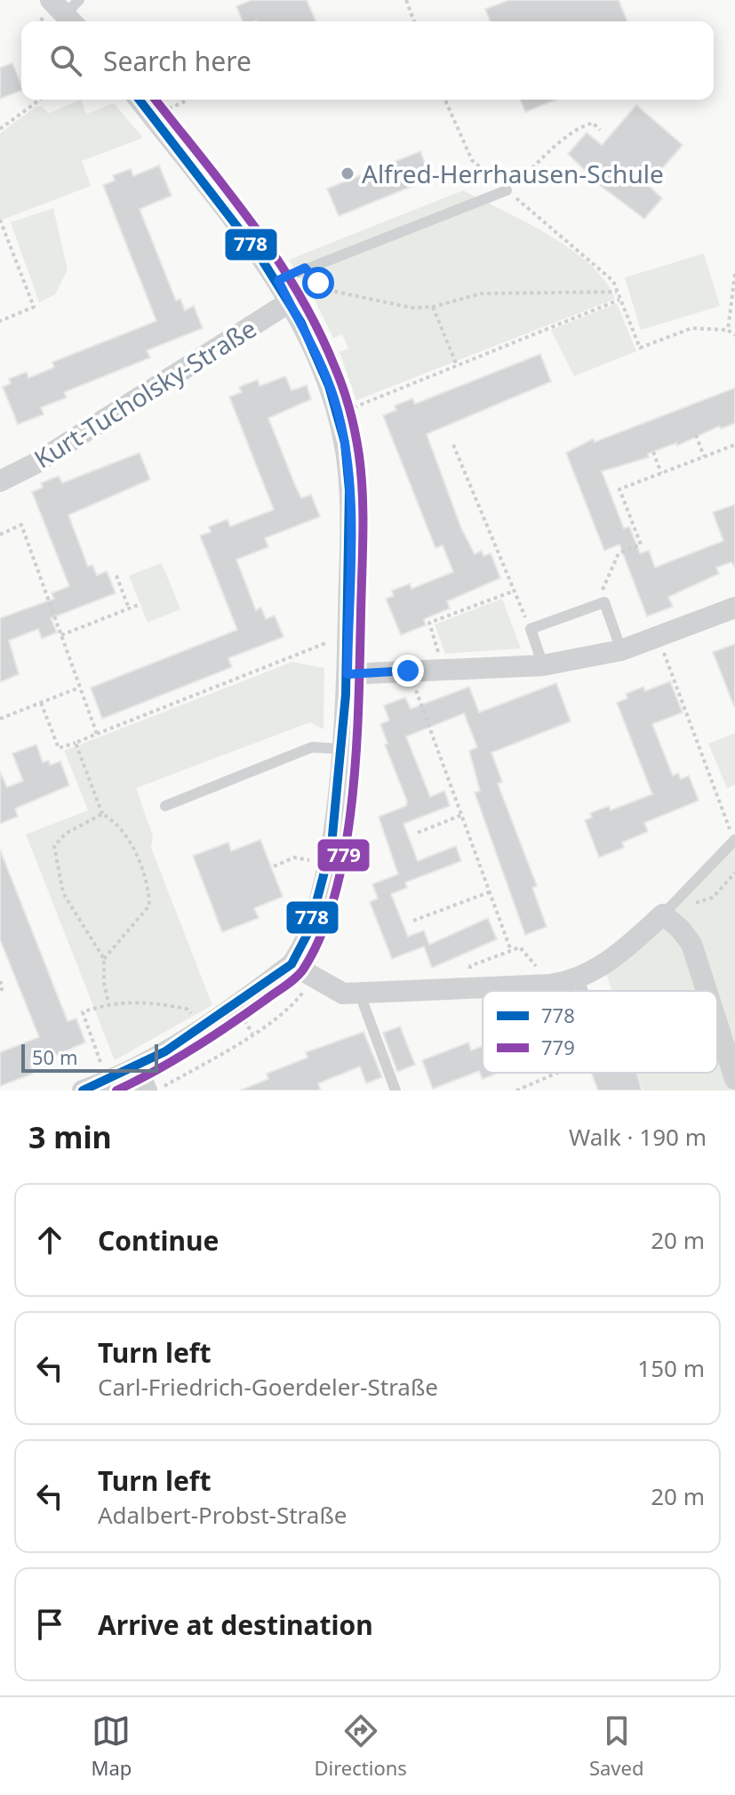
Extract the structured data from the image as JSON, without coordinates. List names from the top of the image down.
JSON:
{
  "streets": {
    "street": ["Kurt-Tucholsky-Straße"]
  },
  "places": ["Alfred-Herrhausen-Schule"],
  "lines": ["transit line 778", "transit line 779"],
  "legend": ["778", "779"],
  "scale_bar": "50 m",
  "page": {
    "search": "Search here",
    "scale": "50 m",
    "heading": ["3 min", "Walk · 190 m"],
    "list": [
      ["Continue", "20 m"],
      ["Turn left", "Carl-Friedrich-Goerdeler-Straße", "150 m"],
      ["Turn left", "Adalbert-Probst-Straße", "20 m"],
      "Arrive at destination"
    ],
    "nav": ["Map", "Directions", "Saved"]
  }
}
